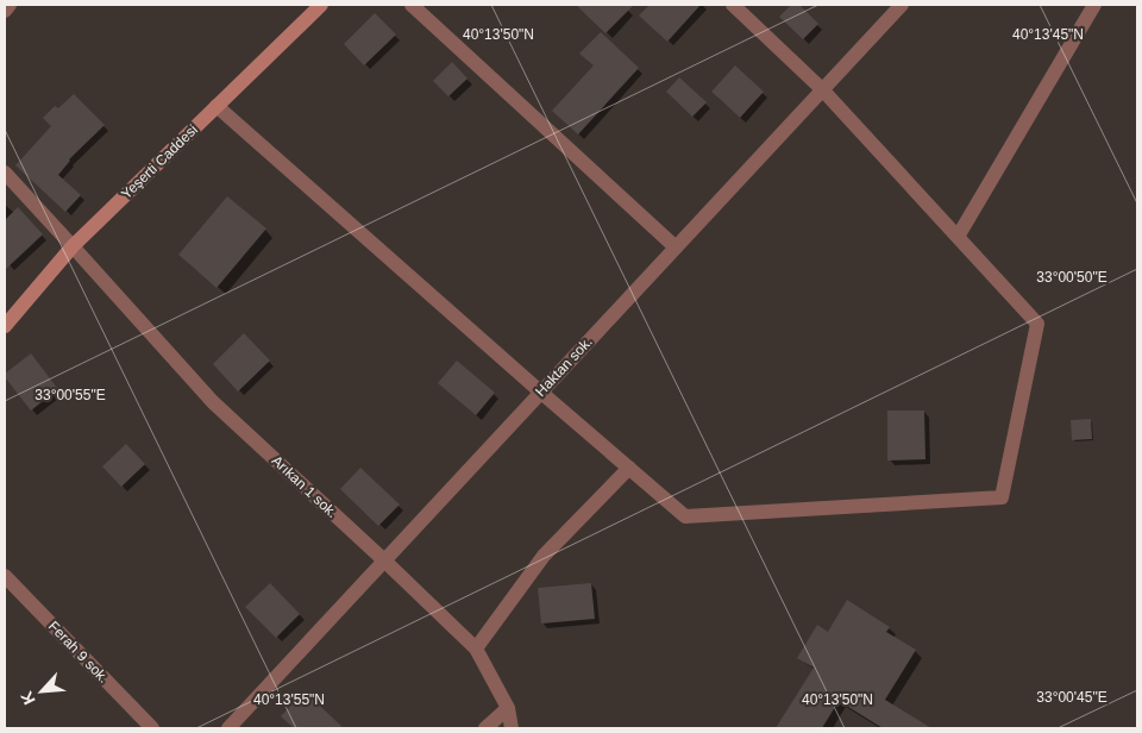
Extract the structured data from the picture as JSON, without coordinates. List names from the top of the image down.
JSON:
{
  "streets": {
    "street": [
      "Yeşerti Caddesi",
      "Haktan sok.",
      "Arıkan 1 sok.",
      "Ferah 9 sok."
    ]
  },
  "crossings": [
    ["Yeşerti Caddesi", "Arıkan 1 sok."],
    ["Haktan sok.", "Arıkan 1 sok."]
  ],
  "north": "bottom left",
  "coordinates": [
    "40°13'50\"N",
    "40°13'45\"N",
    "33°00'50\"E",
    "33°00'55\"E",
    "33°00'45\"E",
    "40°13'55\"N"
  ]
}
